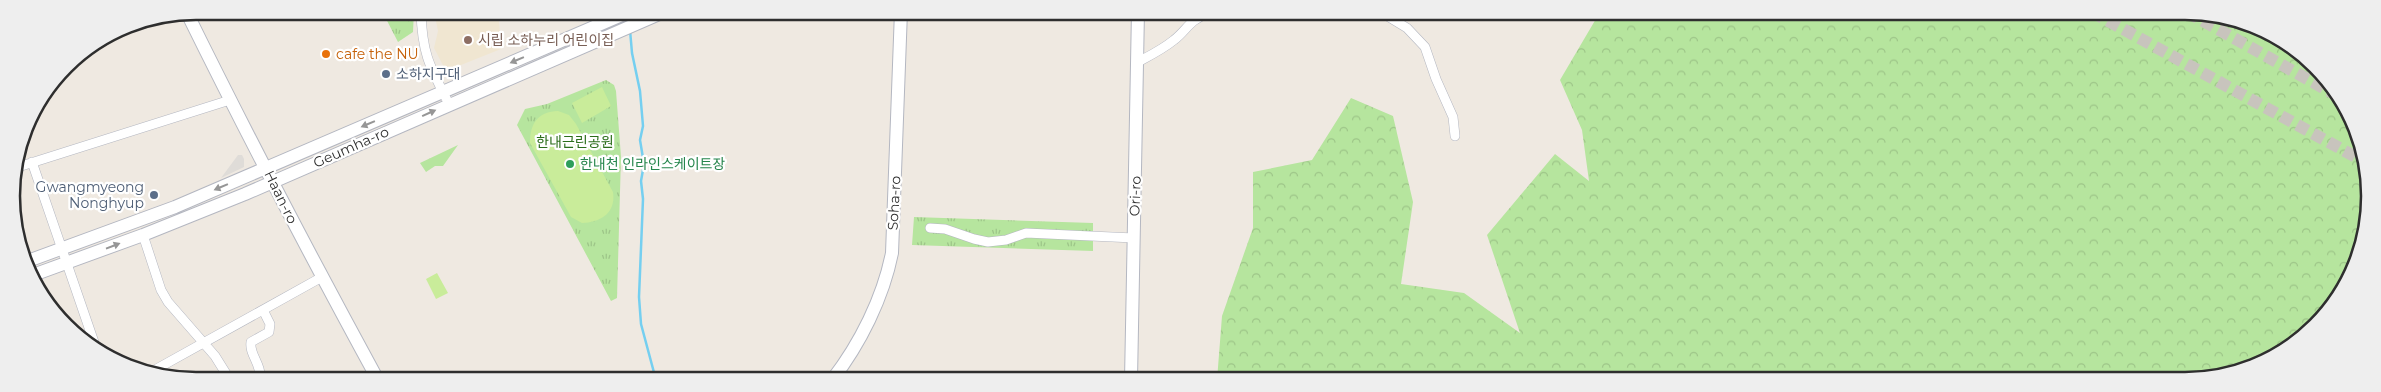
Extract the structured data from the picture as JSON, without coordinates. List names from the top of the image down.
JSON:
{
  "streets": {
    "main road": [
      "Geumha-ro",
      "Ori-ro",
      "Haan-ro",
      "Soha-ro"
    ]
  },
  "crossings": [
    ["Geumha-ro", "Haan-ro"]
  ],
  "parks": ["한내근린공원"],
  "places": [
    "시립 소하누리 어린이집",
    "cafe the NU",
    "소하지구대",
    "한내천 인라인스케이트장",
    "Gwangmyeong Nonghyup"
  ]
}
